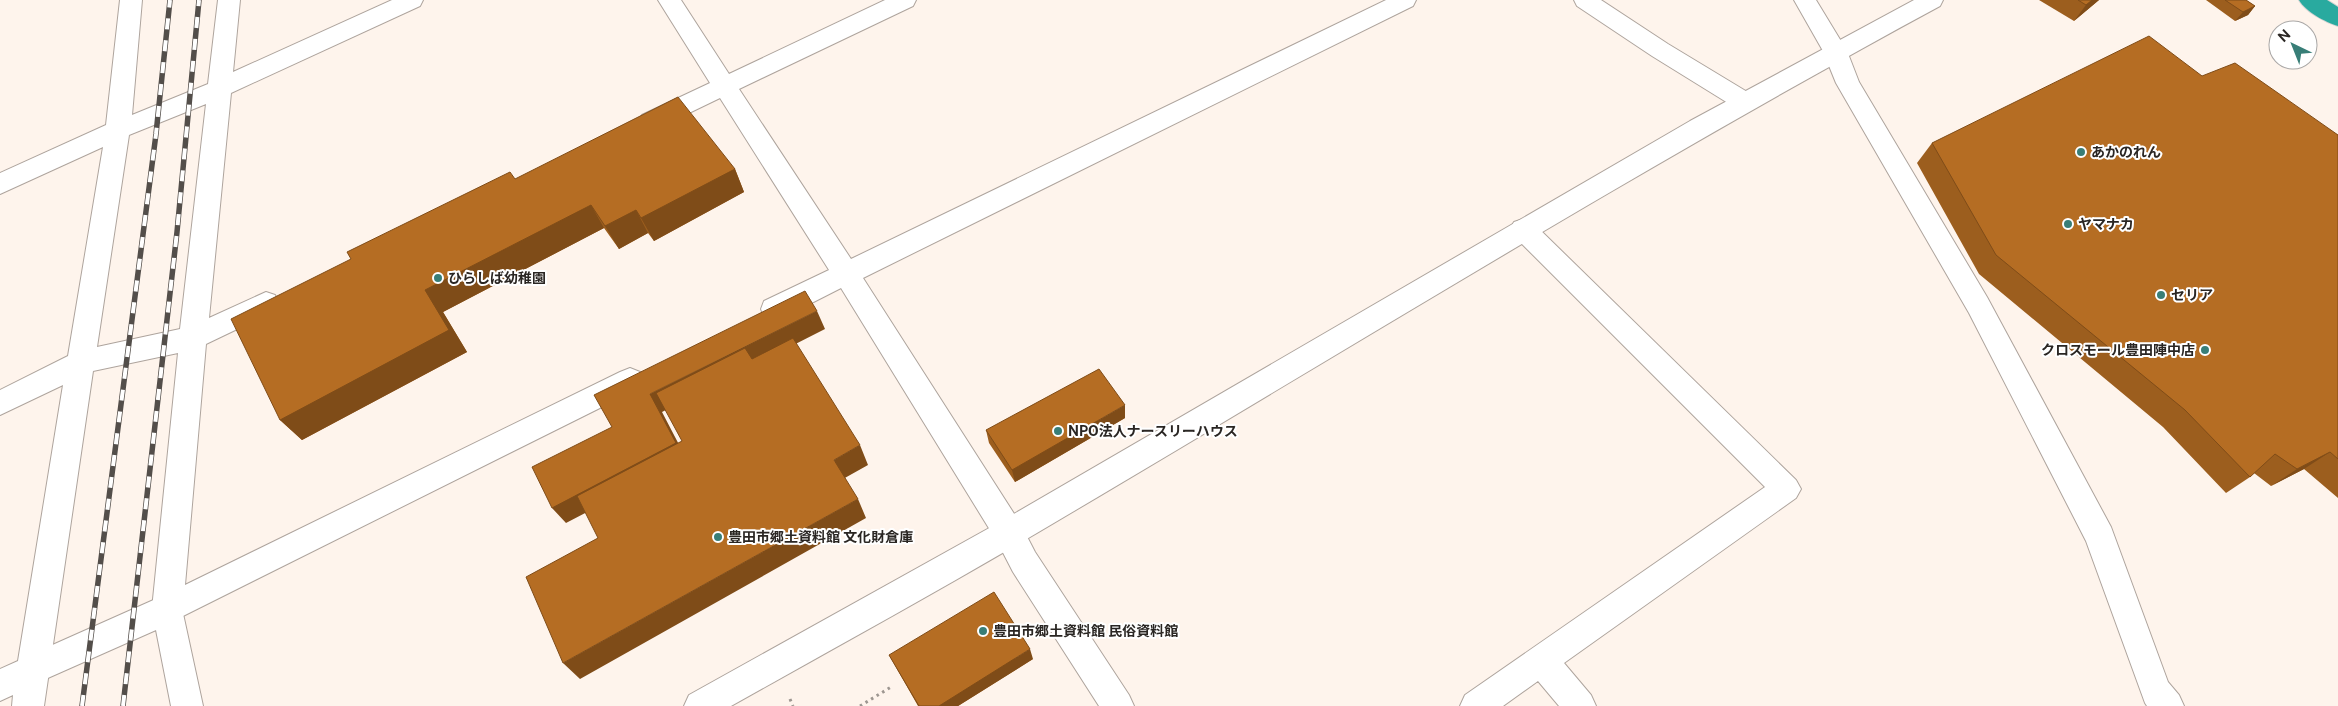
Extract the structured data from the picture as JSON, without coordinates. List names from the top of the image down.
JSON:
{
  "places": [
    "あかのれん",
    "ヤマナカ",
    "ひらしば幼稚園",
    "セリア",
    "クロスモール豊田陣中店",
    "NPO法人ナースリーハウス",
    "豊田市郷土資料館 文化財倉庫",
    "豊田市郷土資料館 民俗資料館"
  ],
  "north": "top left"
}
